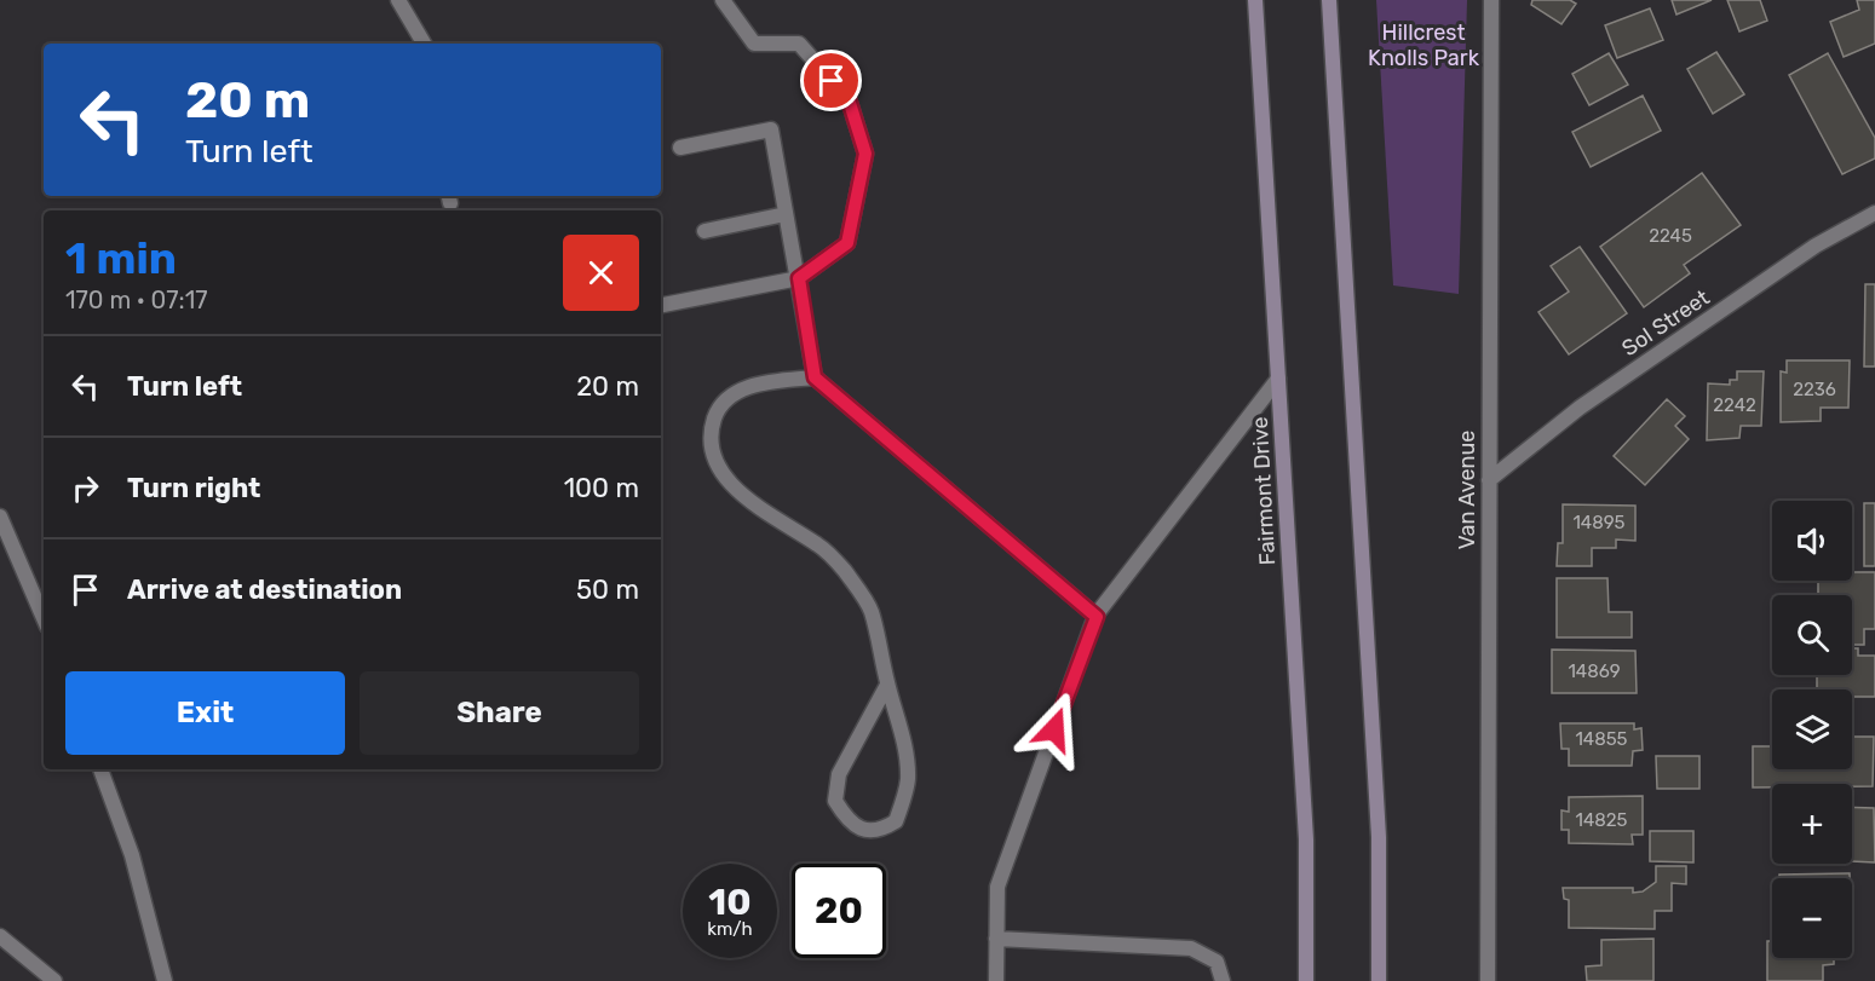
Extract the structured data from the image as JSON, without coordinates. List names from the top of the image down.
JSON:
{
  "streets": {
    "main road": ["Fairmont Drive"],
    "street": ["Sol Street", "Van Avenue"]
  },
  "crossings": [
    ["Sol Street", "Van Avenue"]
  ],
  "parks": ["Hillcrest Knolls Park"],
  "house_numbers": [
    "2245",
    "2236",
    "2242",
    "14895",
    "14869",
    "14855",
    "14825"
  ],
  "page": {
    "turn": ["20 m", "Turn left"],
    "heading": ["1 min", "170 m · 07:17"],
    "list": [
      {
        "name": "Turn left",
        "value": "20 m"
      },
      {
        "name": "Turn right",
        "value": "100 m"
      },
      {
        "name": "Arrive at destination",
        "value": "50 m"
      }
    ],
    "map_buttons": ["+", "−"],
    "buttons": ["Exit", "Share"],
    "speed": "10 km/h",
    "limit": "20"
  }
}
